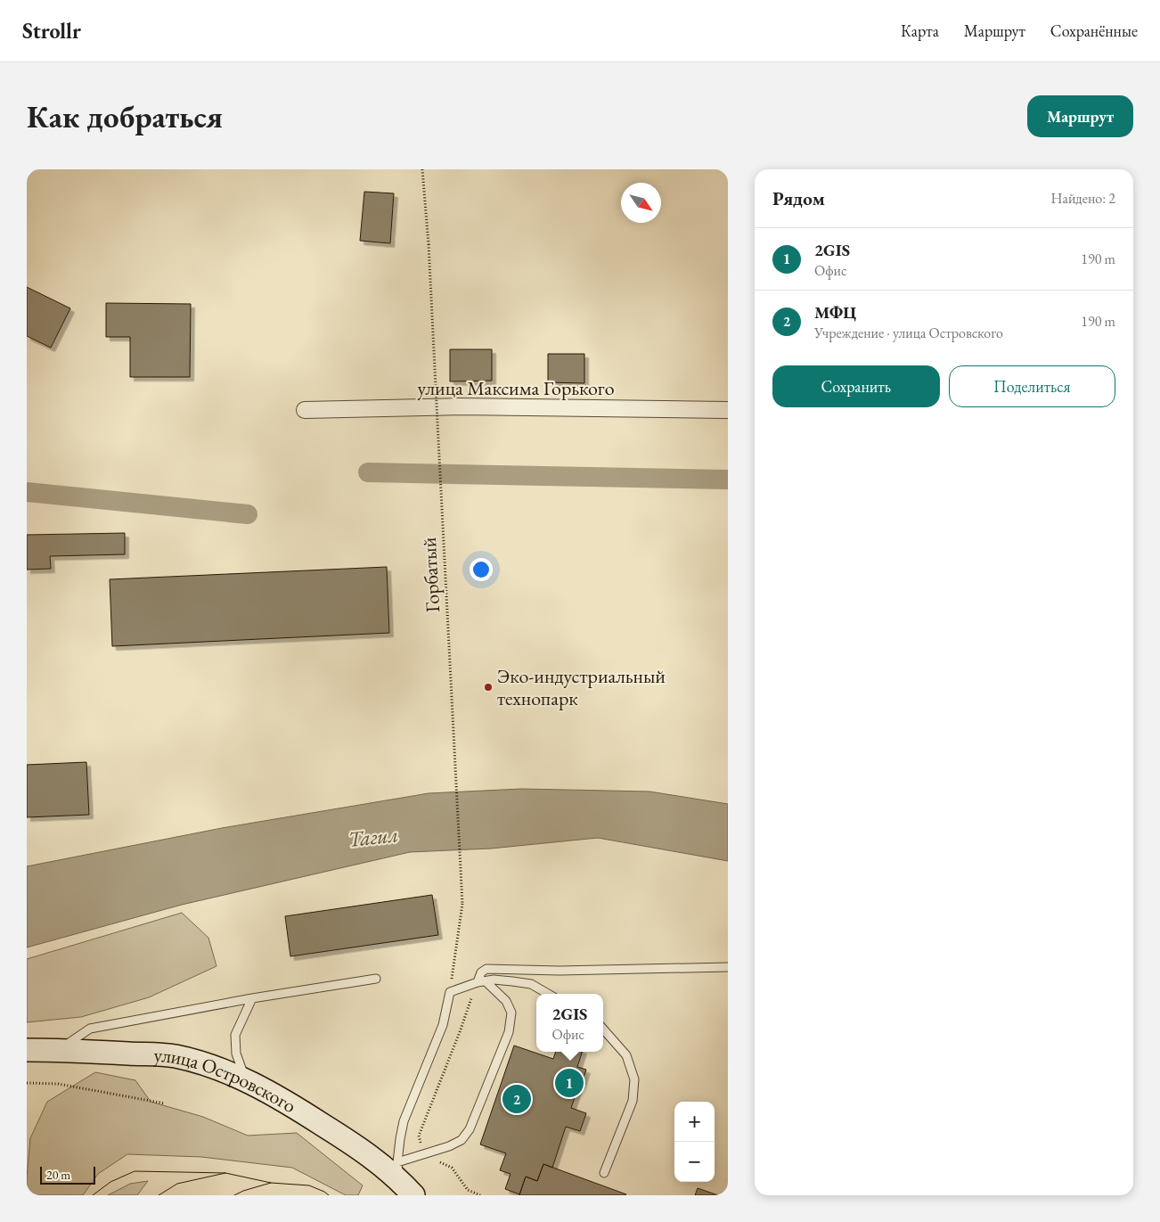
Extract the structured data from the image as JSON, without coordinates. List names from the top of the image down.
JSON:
{
  "streets": {
    "main road": ["улица Островского"],
    "street": ["улица Максима Горького"],
    "path": ["Горбатый"]
  },
  "water": ["Тагил"],
  "places": ["Эко-индустриальный технопарк"],
  "scale_bar": "20 m",
  "north": "bottom right",
  "page": {
    "header": "Strollr",
    "nav": ["Карта", "Маршрут", "Сохранённые"],
    "buttons": [
      "Маршрут",
      ["Сохранить", "Поделиться"]
    ],
    "title": "Как добраться",
    "heading": ["Рядом", "Найдено: 2"],
    "list": [
      {
        "mark": "1",
        "name": "2GIS",
        "note": "Офис",
        "value": "190 m"
      },
      {
        "mark": "2",
        "name": "МФЦ",
        "note": "Учреждение · улица Островского",
        "value": "190 m"
      }
    ],
    "popup": ["2GIS", "Офис"],
    "pins": ["1", "2"],
    "map_buttons": ["+", "−"],
    "scale": "20 m"
  }
}
